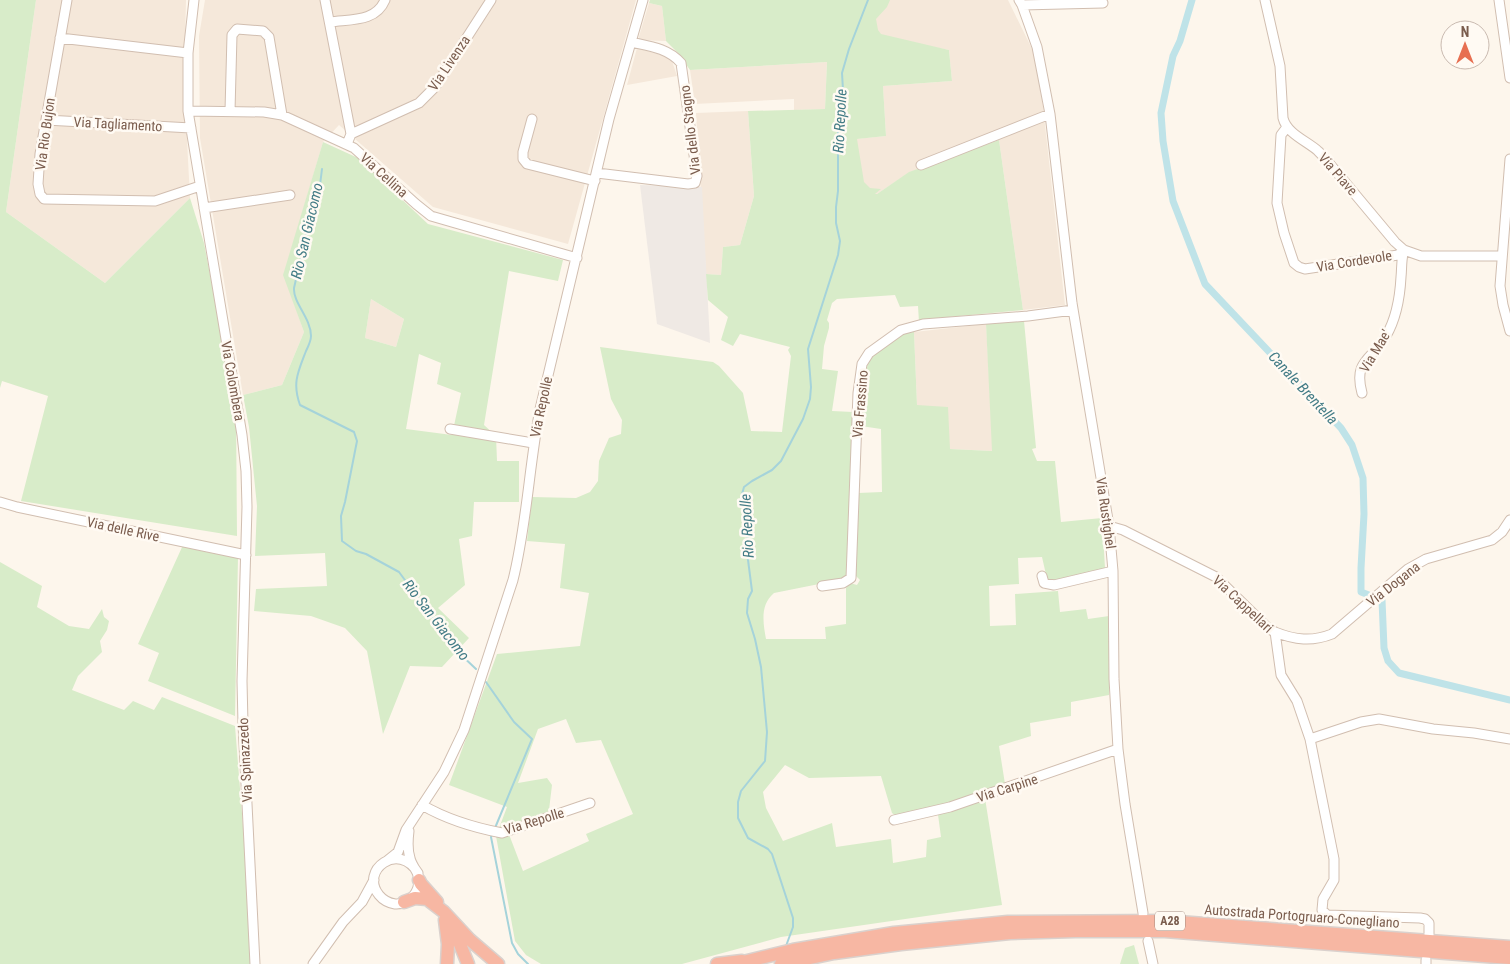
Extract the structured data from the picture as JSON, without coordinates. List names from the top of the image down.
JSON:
{
  "streets": {
    "highway": ["Autostrada Portogruaro-Conegliano", "A28"],
    "street": [
      "Via Livenza",
      "Via Tagliamento",
      "Via dello Stagno",
      "Via Rio Bujon",
      "Via Piave",
      "Via Cellina",
      "Via Cordevole",
      "Via Mae'",
      "Via Colombera",
      "Via Frassino",
      "Via Repolle",
      "Via Rustighel",
      "Via delle Rive",
      "Via Dogana",
      "Via Cappellari",
      "Via Spinazzedo",
      "Via Carpine"
    ]
  },
  "crossings": [
    ["Via Tagliamento", "Via Rio Bujon"],
    ["Via Tagliamento", "Via Colombera"],
    ["Via dello Stagno", "Via Repolle"],
    ["Via Rio Bujon", "Via Colombera"],
    ["Via Piave", "Via Cordevole"],
    ["Via Piave", "Via Mae'"],
    ["Via Cellina", "Via Colombera"],
    ["Via Cellina", "Via Repolle"],
    ["Via Cordevole", "Via Mae'"],
    ["Via Colombera", "Via delle Rive"],
    ["Via Colombera", "Via Spinazzedo"],
    ["Via Frassino", "Via Rustighel"],
    ["Via Rustighel", "Via Cappellari"],
    ["Via Rustighel", "Via Carpine"],
    ["Via delle Rive", "Via Spinazzedo"],
    ["Via Dogana", "Via Cappellari"]
  ],
  "water": ["Rio Repolle", "Rio San Giacomo", "Canale Brentella"],
  "north": "top"
}
